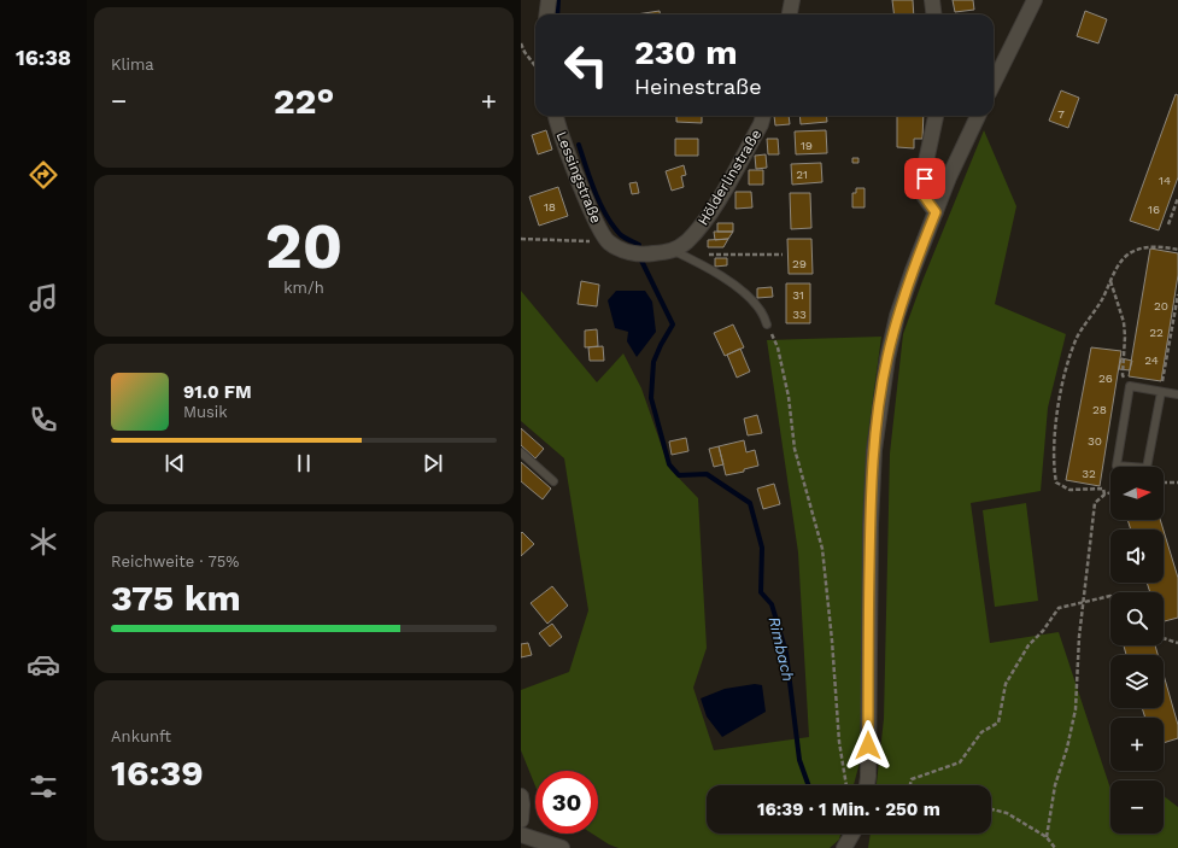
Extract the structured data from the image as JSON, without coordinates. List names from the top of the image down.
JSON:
{
  "streets": {
    "street": ["Lessingstraße", "Hölderlinstraße"]
  },
  "water": ["Rimbach"],
  "house_numbers": [
    "7",
    "19",
    "21",
    "14",
    "18",
    "16",
    "29",
    "31",
    "20",
    "33",
    "22",
    "24",
    "26",
    "28",
    "30",
    "32"
  ],
  "north": "right",
  "page": {
    "tabs": "16:38",
    "tile": [
      "Klima",
      ["20", "km/h"],
      ["Reichweite · 75%", "375 km"],
      ["Ankunft", "16:39"]
    ],
    "turn": ["230 m", "Heinestraße"],
    "heat": ["−", "22°", "+"],
    "song": ["91.0 FM", "Musik"],
    "map_buttons": ["+", "−"],
    "limit": "30",
    "trip": "16:39 · 1 Min. · 250 m"
  }
}
